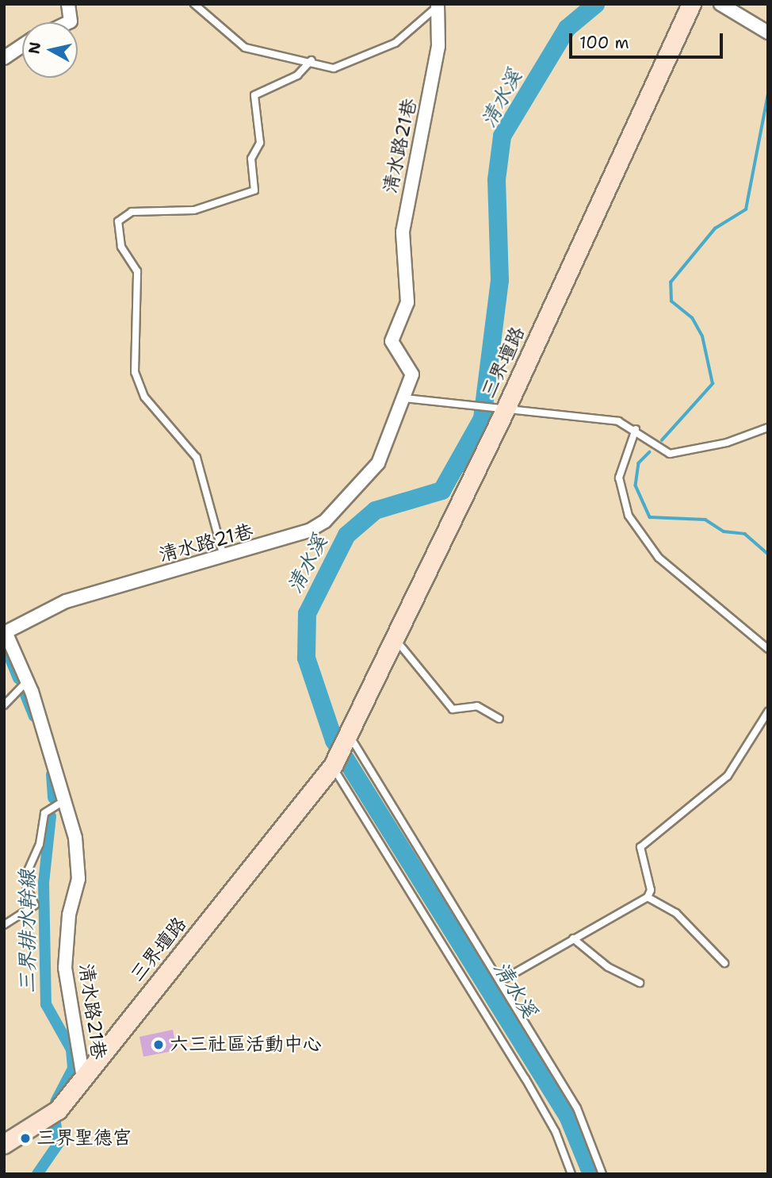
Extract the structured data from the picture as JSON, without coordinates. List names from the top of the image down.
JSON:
{
  "streets": {
    "street": ["清水路21巷", "三界壇路"]
  },
  "crossings": [
    ["清水路21巷", "三界壇路"]
  ],
  "water": ["清水溪", "三界排水幹線"],
  "places": ["六三社區活動中心", "三界聖德宮"],
  "scale_bar": "100 m",
  "north": "left"
}
